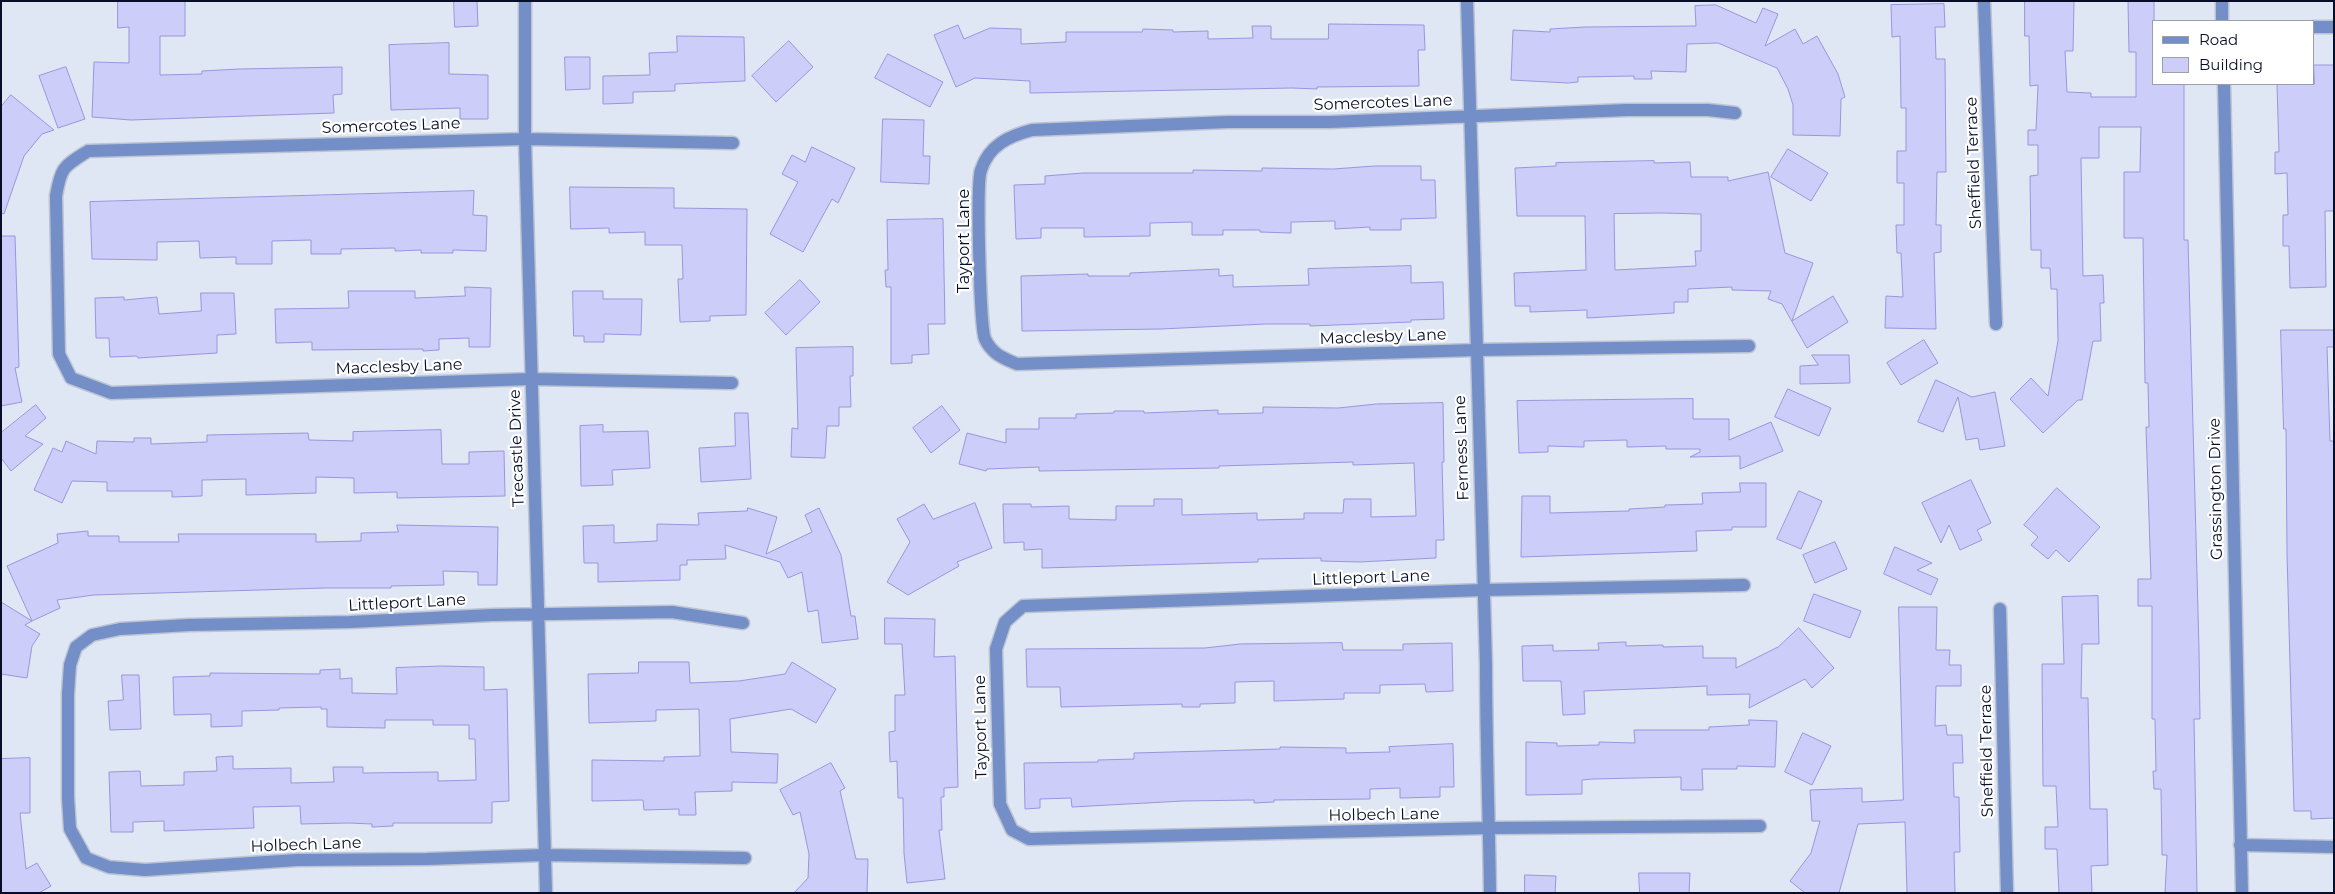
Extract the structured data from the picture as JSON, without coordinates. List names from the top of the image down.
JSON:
{
  "streets": {
    "street": [
      "Somercotes Lane",
      "Sheffield Terrace",
      "Tayport Lane",
      "Macclesby Lane",
      "Trecastle Drive",
      "Ferness Lane",
      "Grassington Drive",
      "Littleport Lane",
      "Holbech Lane"
    ]
  },
  "crossings": [
    ["Somercotes Lane", "Tayport Lane"],
    ["Somercotes Lane", "Macclesby Lane"],
    ["Somercotes Lane", "Trecastle Drive"],
    ["Somercotes Lane", "Ferness Lane"],
    ["Tayport Lane", "Macclesby Lane"],
    ["Tayport Lane", "Littleport Lane"],
    ["Tayport Lane", "Holbech Lane"],
    ["Macclesby Lane", "Trecastle Drive"],
    ["Macclesby Lane", "Ferness Lane"],
    ["Trecastle Drive", "Littleport Lane"],
    ["Trecastle Drive", "Holbech Lane"],
    ["Ferness Lane", "Littleport Lane"],
    ["Ferness Lane", "Holbech Lane"],
    ["Littleport Lane", "Holbech Lane"]
  ],
  "legend": ["Road", "Building"]
}
